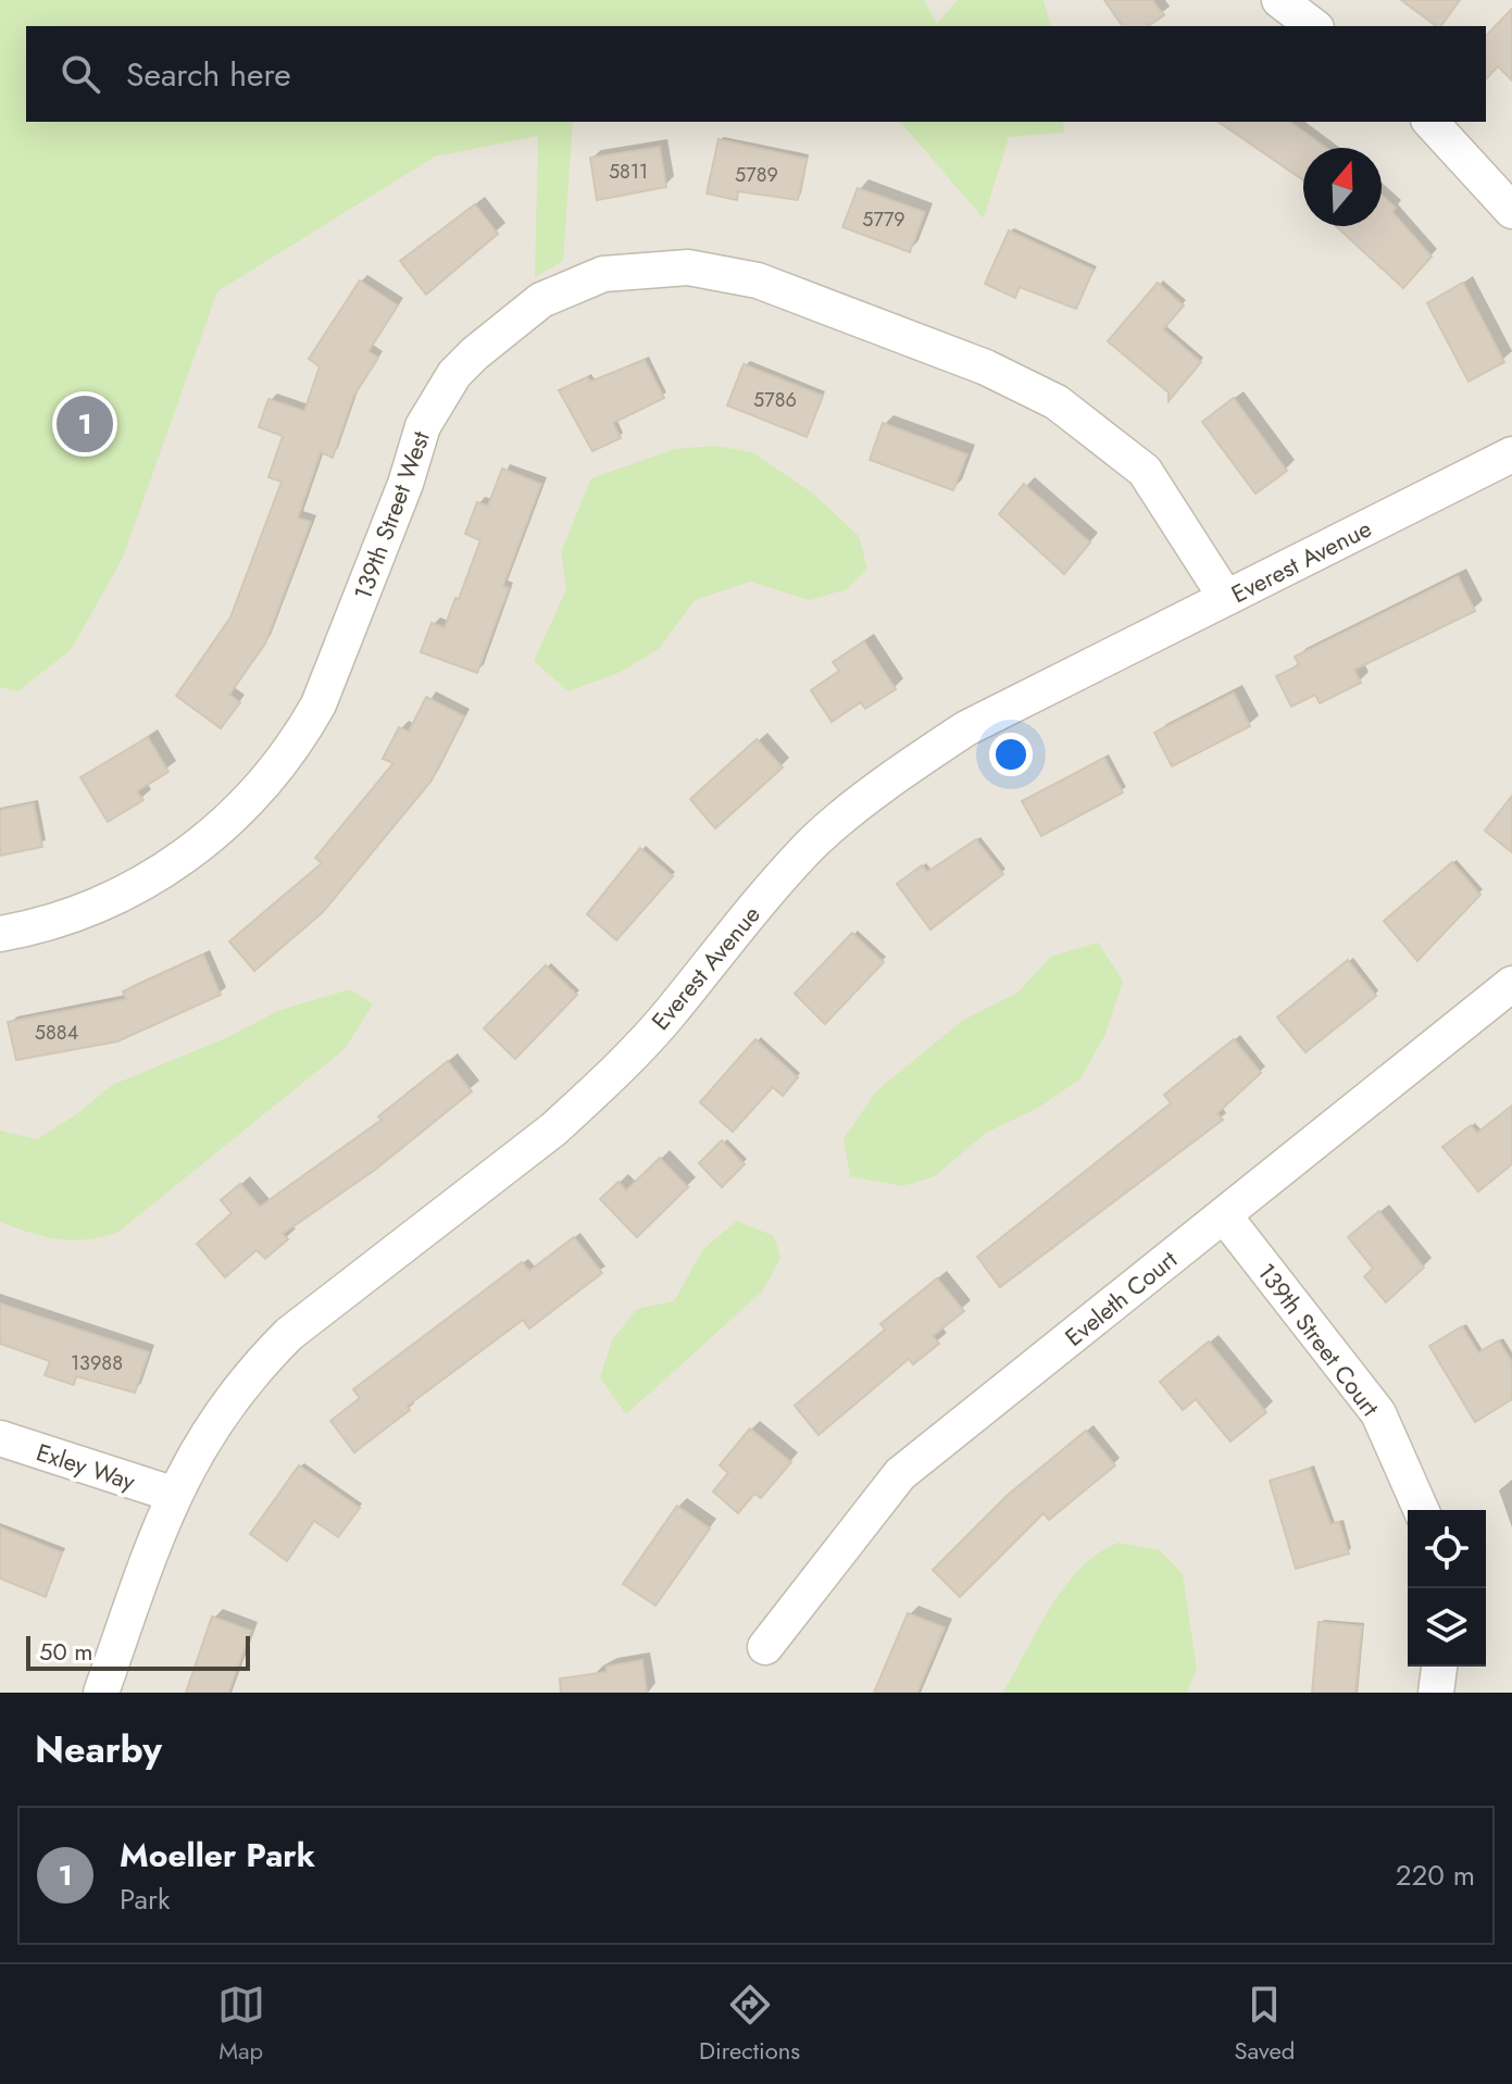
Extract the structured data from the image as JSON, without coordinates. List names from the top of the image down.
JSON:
{
  "streets": {
    "street": [
      "139th Street West",
      "Everest Avenue",
      "Eveleth Court",
      "139th Street Court",
      "Exley Way"
    ]
  },
  "crossings": [
    ["139th Street West", "Everest Avenue"],
    ["Everest Avenue", "Exley Way"],
    ["Eveleth Court", "139th Street Court"]
  ],
  "house_numbers": [
    "5811",
    "5789",
    "5779",
    "5786",
    "5884",
    "13988"
  ],
  "scale_bar": "50 m",
  "north": "top",
  "page": {
    "search": "Search here",
    "pins": "1",
    "scale": "50 m",
    "heading": "Nearby",
    "list": [
      {
        "mark": "1",
        "name": "Moeller Park",
        "note": "Park",
        "value": "220 m"
      }
    ],
    "nav": ["Map", "Directions", "Saved"]
  }
}
